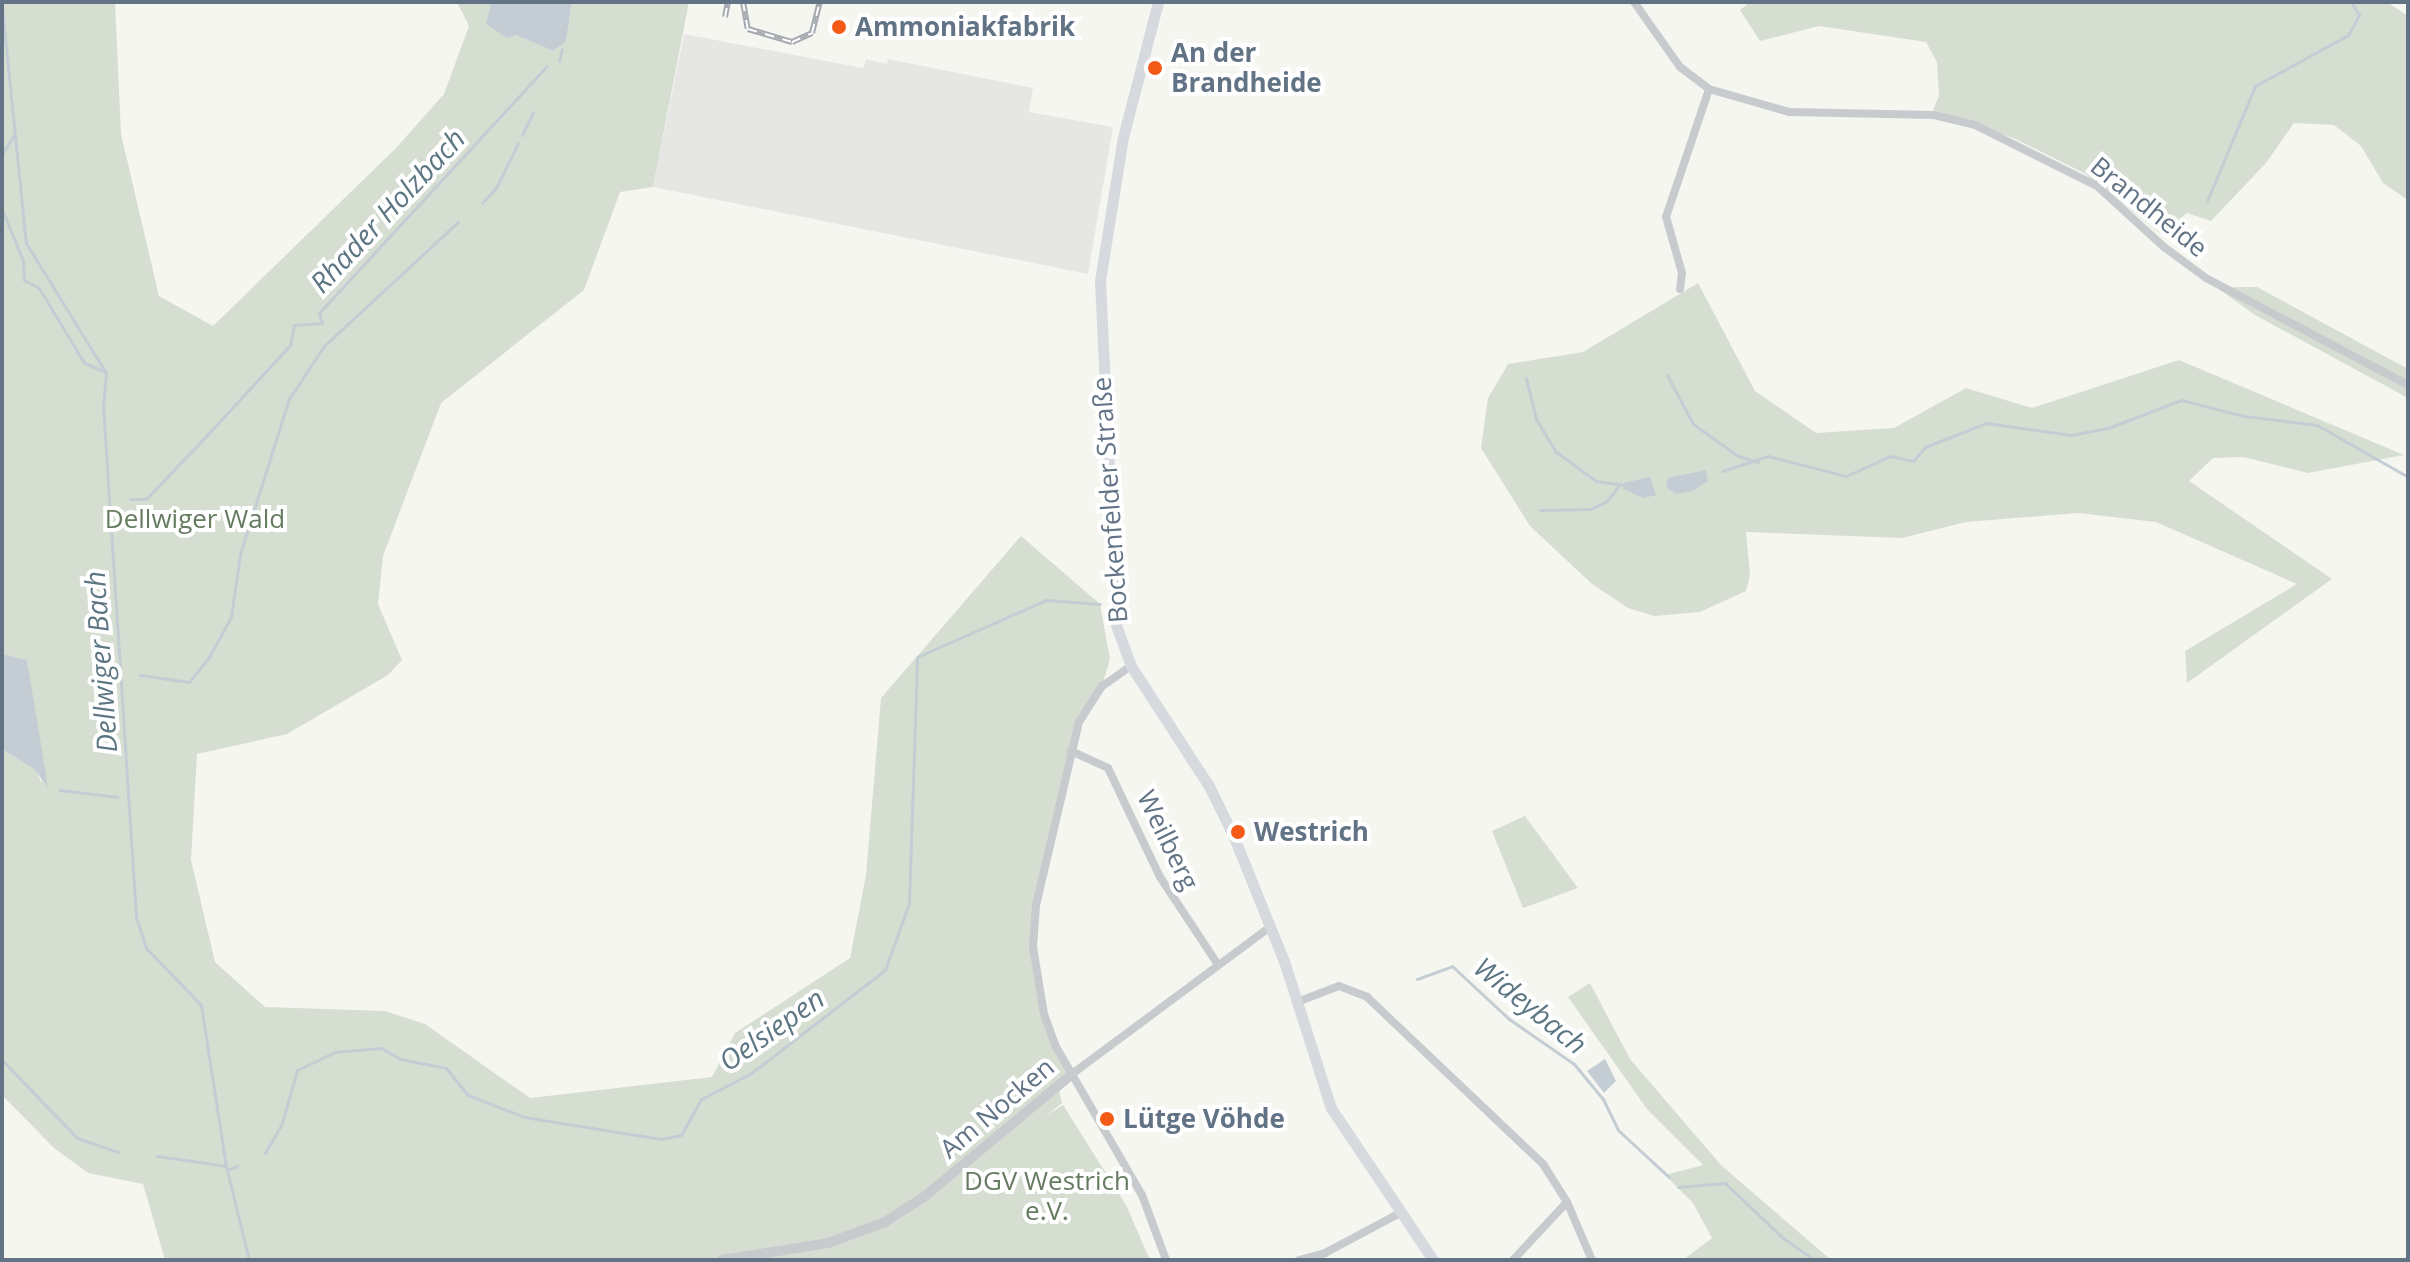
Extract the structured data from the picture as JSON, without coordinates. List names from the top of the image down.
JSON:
{
  "streets": {
    "main road": ["Bockenfelder Straße"],
    "street": ["Brandheide", "Weilberg", "Am Nocken"]
  },
  "crossings": [
    ["Bockenfelder Straße", "Am Nocken"],
    ["Weilberg", "Am Nocken"]
  ],
  "water": [
    "Rhader Holzbach",
    "Dellwiger Bach",
    "Wideybach",
    "Oelsiepen"
  ],
  "parks": ["Dellwiger Wald", "DGV Westrich e.V."],
  "places": [
    "Ammoniakfabrik",
    "An der Brandheide",
    "Westrich",
    "Lütge Vöhde"
  ]
}
